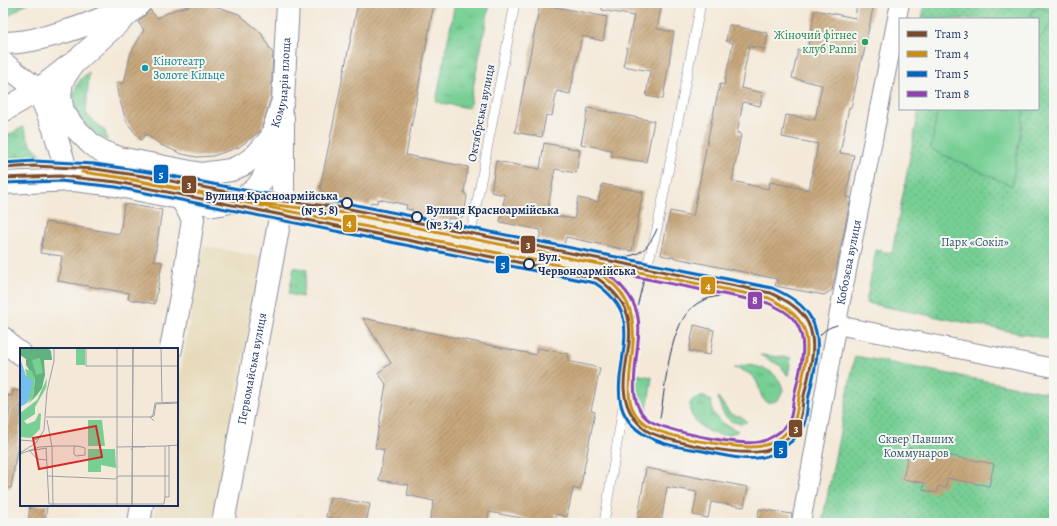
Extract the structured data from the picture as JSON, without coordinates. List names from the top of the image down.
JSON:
{
  "streets": {
    "main road": ["Комунарів площа", "Первомайська вулиця"],
    "street": ["Кобозєва вулиця"],
    "lane": ["Октябрська вулиця"]
  },
  "crossings": [
    ["Комунарів площа", "Первомайська вулиця"]
  ],
  "parks": ["Парк «Сокіл»", "Сквер Павших Коммунаров"],
  "places": [
    "Жіночий фітнес клуб Panni",
    "Кінотеатр Золоте Кільце",
    "Вулиця Красноармійська (№ 5, 8)",
    "Вулиця Красноармійська (№ 3, 4)",
    "Вул. Червоноармійська"
  ],
  "lines": [
    "tram line 5",
    "tram line 3",
    "tram line 4",
    "tram line 8"
  ],
  "legend": [
    "Tram 3",
    "Tram 4",
    "Tram 5",
    "Tram 8"
  ]
}
